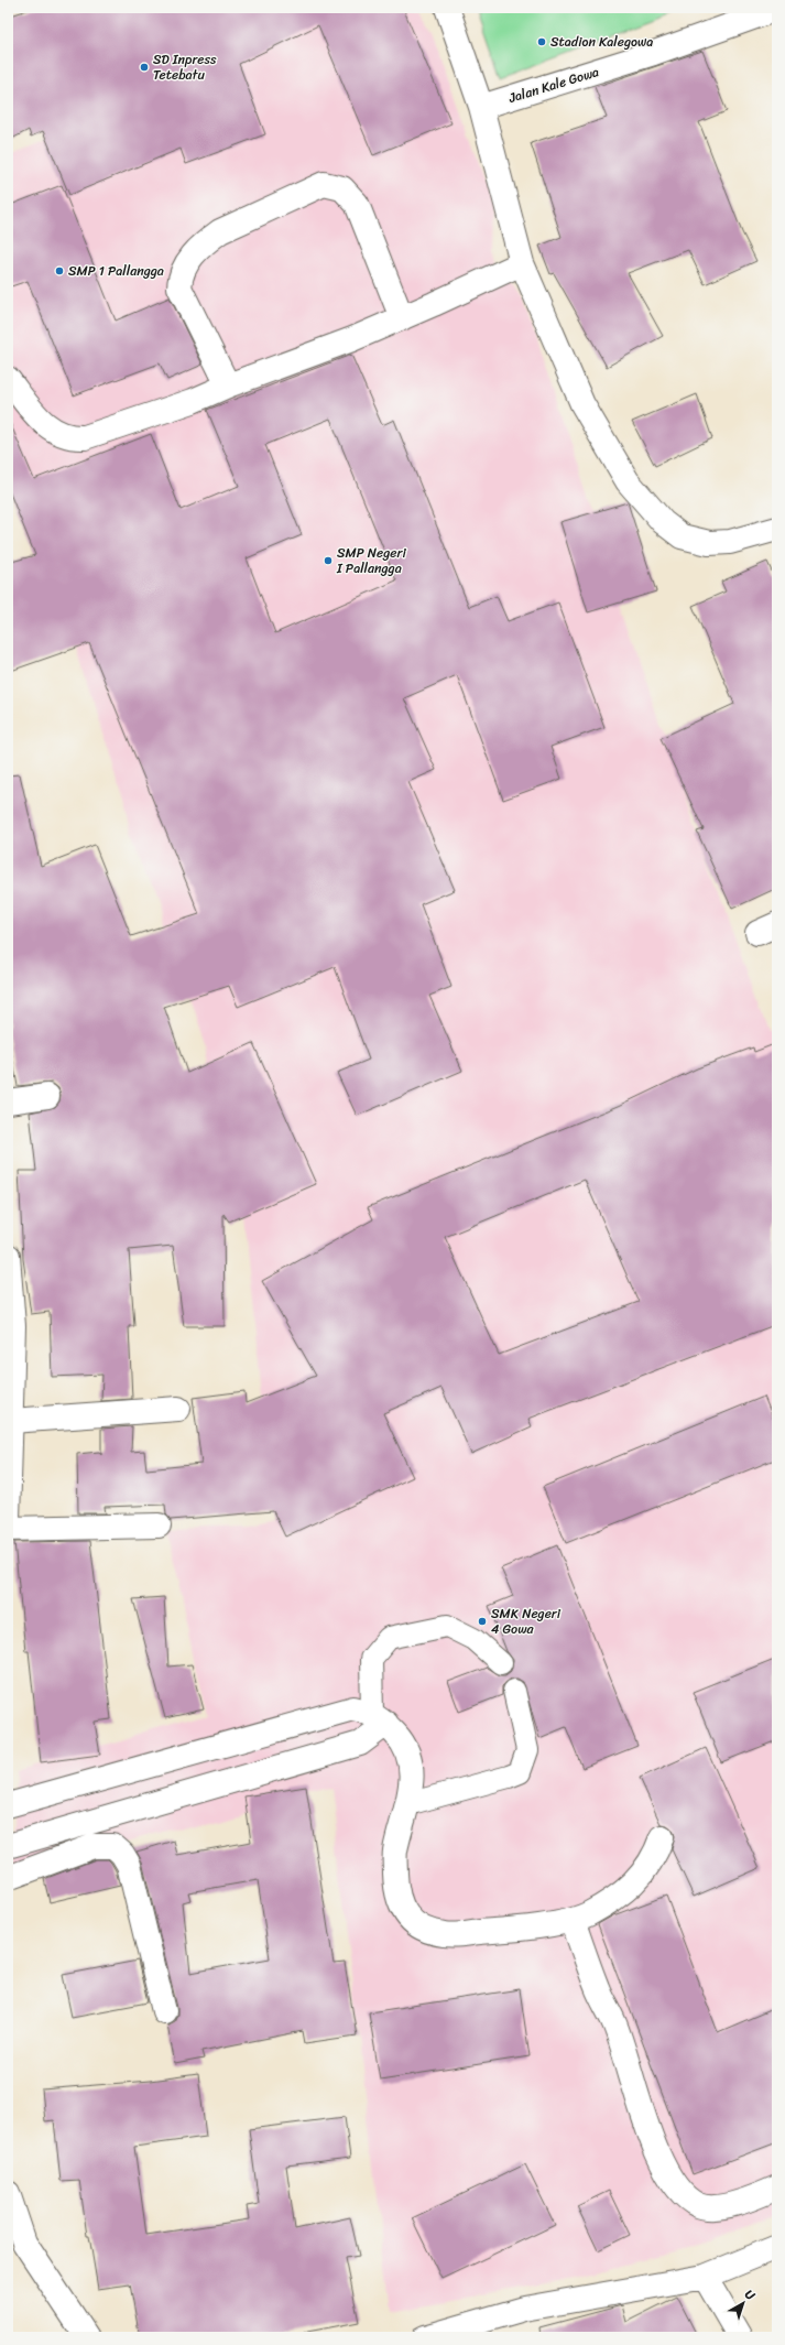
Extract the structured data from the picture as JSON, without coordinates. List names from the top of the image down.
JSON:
{
  "streets": {
    "street": ["Jalan Kale Gowa"]
  },
  "places": [
    "Stadion Kalegowa",
    "SD Inpress Tetebatu",
    "SMP 1 Pallangga",
    "SMP Negeri I Pallangga",
    "SMK Negeri 4 Gowa"
  ],
  "north": "top right"
}
